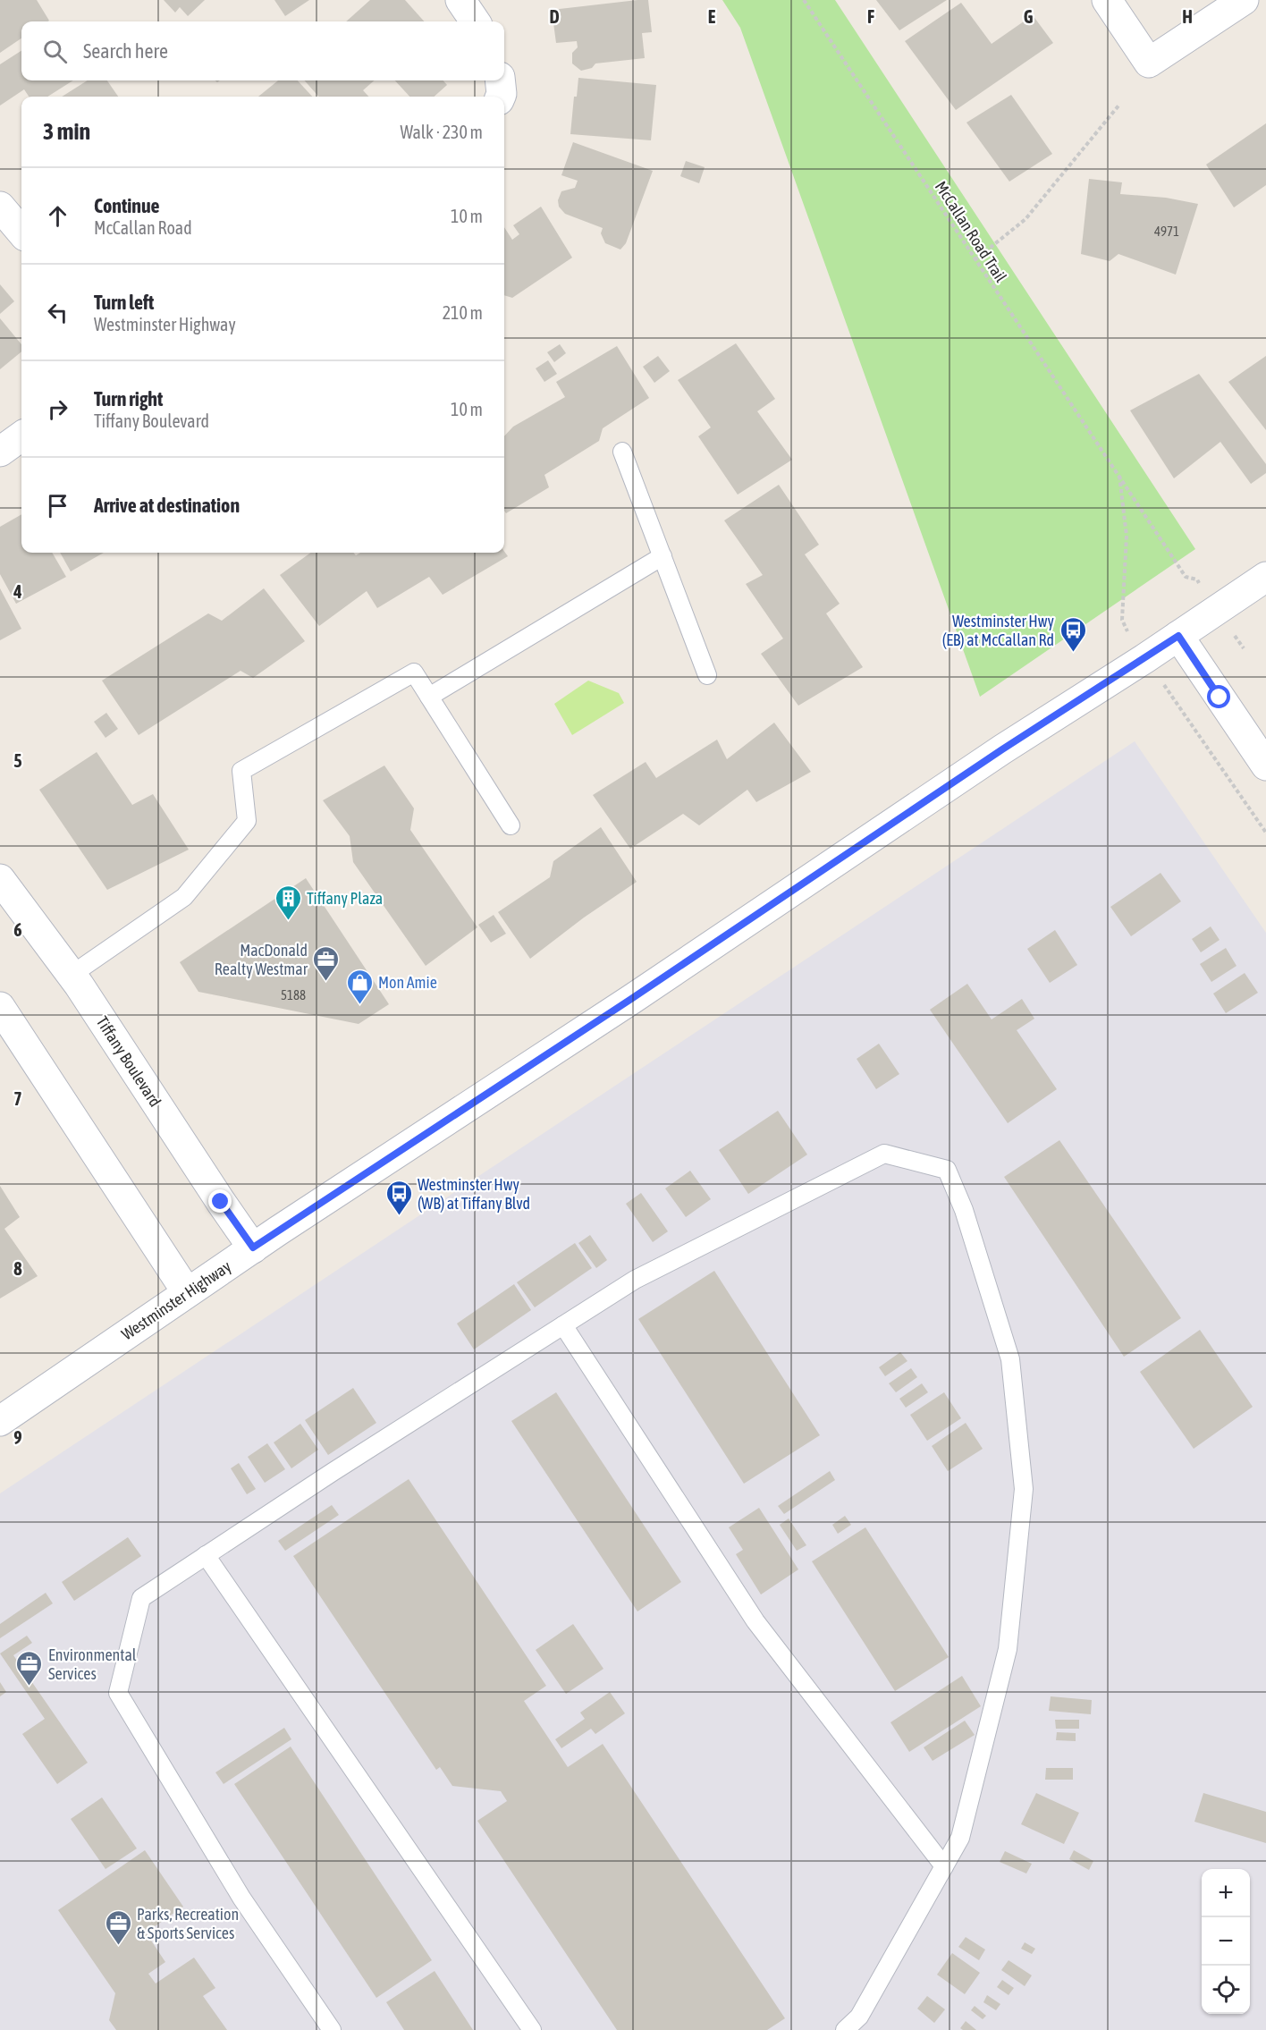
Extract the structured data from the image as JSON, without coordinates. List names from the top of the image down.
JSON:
{
  "streets": {
    "main road": ["Tiffany Boulevard", "Westminster Highway"],
    "path": ["McCallan Road Trail"]
  },
  "crossings": [
    ["Tiffany Boulevard", "Westminster Highway"]
  ],
  "places": {
    "bus stop": ["Westminster Hwy (EB) at McCallan Rd", "Westminster Hwy (WB) at Tiffany Blvd"],
    "building": ["Tiffany Plaza"],
    "office": ["MacDonald Realty Westmar", "Environmental Services", "Parks, Recreation & Sports Services"],
    "shop": ["Mon Amie"]
  },
  "house_numbers": ["4971", "5188"],
  "page": {
    "search": "Search here",
    "heading": ["3 min", "Walk · 230 m"],
    "list": [
      ["Continue", "McCallan Road", "10 m"],
      ["Turn left", "Westminster Highway", "210 m"],
      ["Turn right", "Tiffany Boulevard", "10 m"],
      "Arrive at destination"
    ],
    "map_buttons": ["+", "−"]
  },
  "grid": {
    "columns": [
      "D",
      "E",
      "F",
      "G",
      "H"
    ],
    "rows": [
      "4",
      "5",
      "6",
      "7",
      "8",
      "9"
    ]
  }
}
